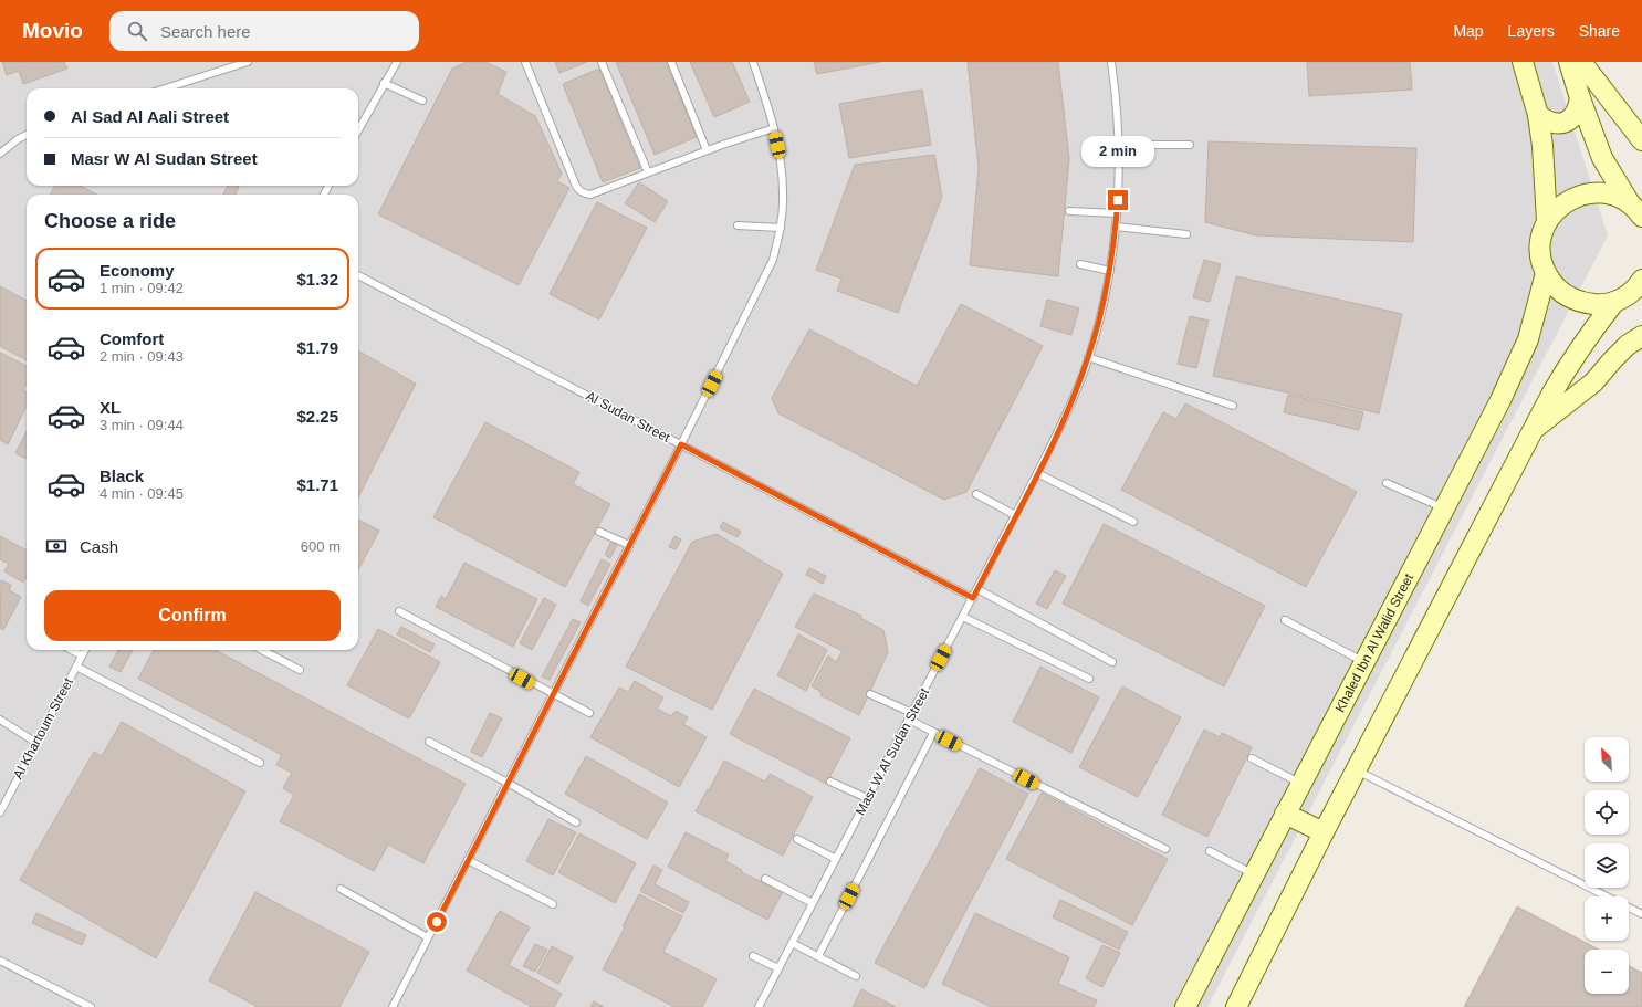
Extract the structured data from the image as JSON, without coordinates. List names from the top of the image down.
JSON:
{
  "streets": {
    "main road": ["Khaled Ibn Al Walid Street"],
    "lane": ["Al Sudan Street", "Al Khartoum Street", "Masr W Al Sudan Street"]
  },
  "crossings": [
    ["Al Sudan Street", "Masr W Al Sudan Street"]
  ],
  "north": "top left",
  "page": {
    "header": "Movio",
    "search": "Search here",
    "nav": ["Map", "Layers", "Share"],
    "banner": ["Al Sad Al Aali Street", "Masr W Al Sudan Street"],
    "bubble": "2 min",
    "heading": "Choose a ride",
    "list": [
      {
        "name": "Economy",
        "note": "1 min · 09:42",
        "value": "$1.32"
      },
      {
        "name": "Comfort",
        "note": "2 min · 09:43",
        "value": "$1.79"
      },
      {
        "name": "XL",
        "note": "3 min · 09:44",
        "value": "$2.25"
      },
      {
        "name": "Black",
        "note": "4 min · 09:45",
        "value": "$1.71"
      }
    ],
    "pay": ["Cash", "600 m"],
    "buttons": "Confirm",
    "map_buttons": ["+", "−"]
  }
}
